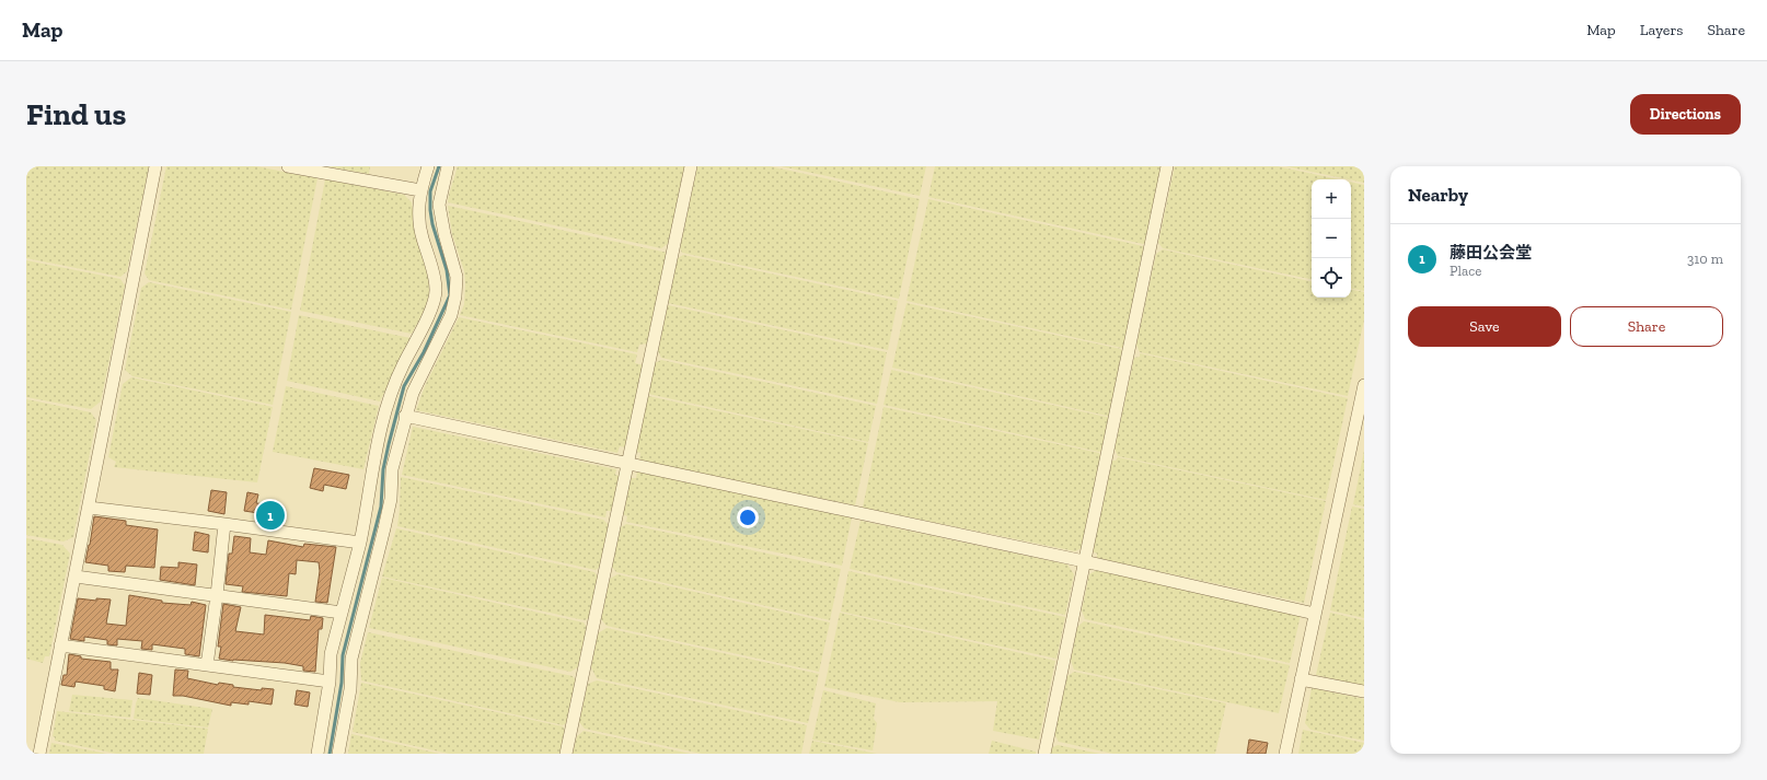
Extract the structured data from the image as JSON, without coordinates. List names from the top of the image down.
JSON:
{
  "page": {
    "header": "Map",
    "nav": ["Map", "Layers", "Share"],
    "buttons": [
      "Directions",
      ["Save", "Share"]
    ],
    "title": "Find us",
    "heading": "Nearby",
    "map_buttons": ["+", "−"],
    "list": [
      {
        "mark": "1",
        "name": "藤田公会堂",
        "note": "Place",
        "value": "310 m"
      }
    ],
    "pins": "1"
  }
}
